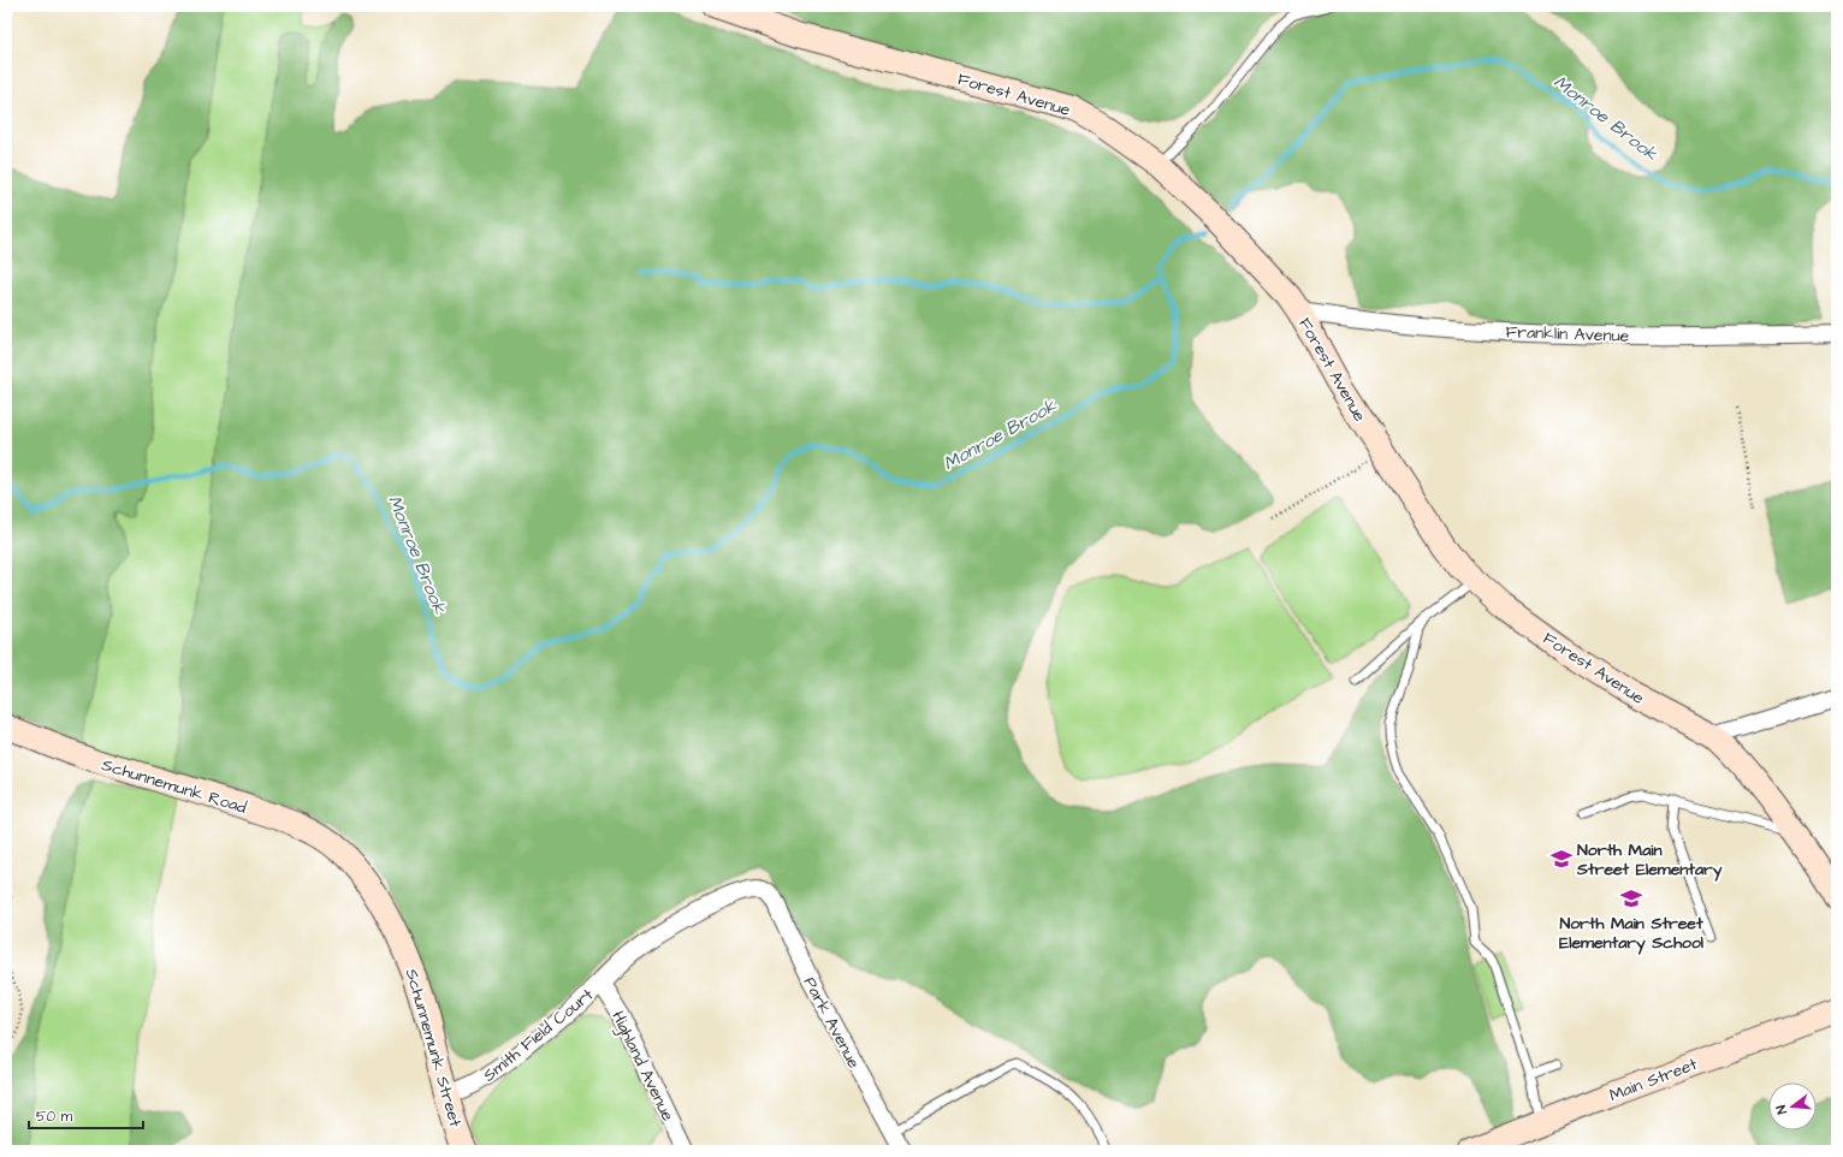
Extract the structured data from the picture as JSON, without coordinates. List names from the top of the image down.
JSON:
{
  "streets": {
    "street": [
      "Forest Avenue",
      "Franklin Avenue",
      "Schunnemunk Road",
      "Park Avenue",
      "Smith Field Court",
      "Schunnemunk Street",
      "Highland Avenue",
      "Main Street"
    ]
  },
  "crossings": [
    ["Forest Avenue", "Franklin Avenue"],
    ["Schunnemunk Road", "Schunnemunk Street"],
    ["Park Avenue", "Smith Field Court"],
    ["Smith Field Court", "Schunnemunk Street"],
    ["Smith Field Court", "Highland Avenue"]
  ],
  "water": ["Monroe Brook"],
  "places": {
    "school or university": ["North Main Street Elementary", "North Main Street Elementary School"]
  },
  "scale_bar": "50 m",
  "north": "left"
}
